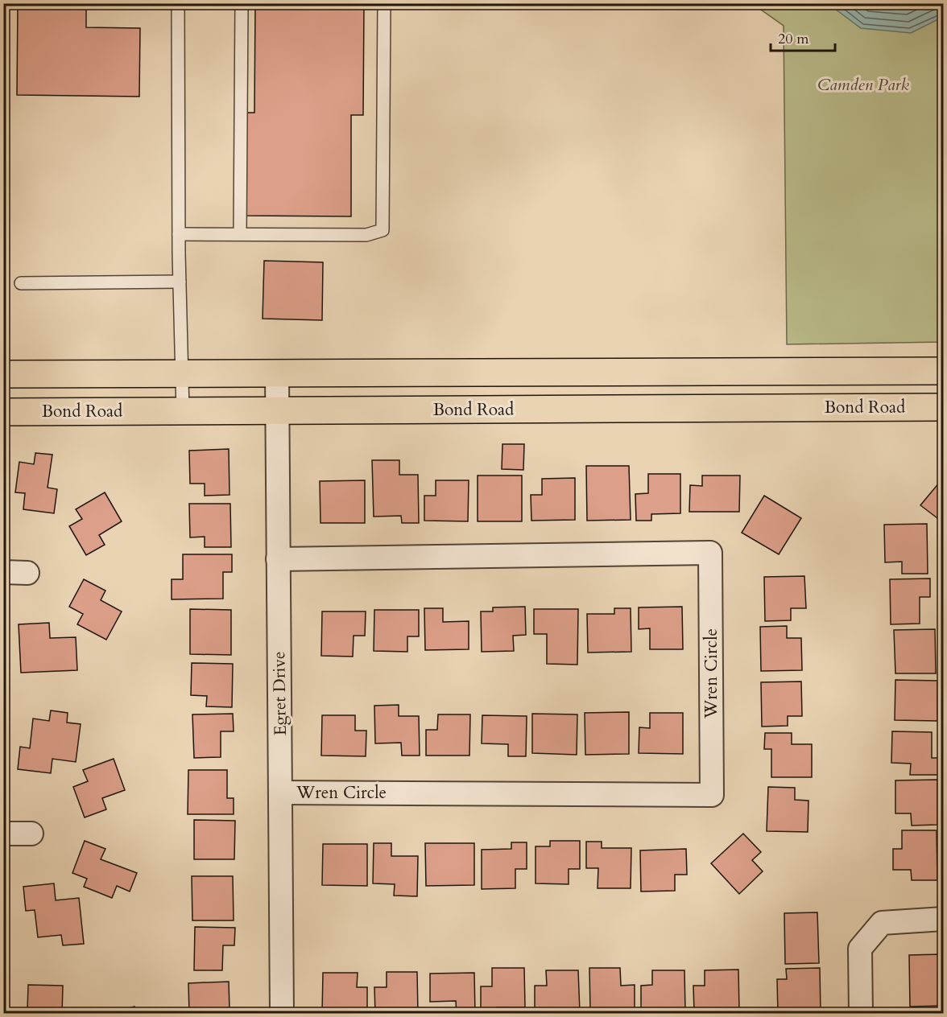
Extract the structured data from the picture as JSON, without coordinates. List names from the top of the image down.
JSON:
{
  "streets": {
    "main road": ["Bond Road"],
    "street": ["Wren Circle", "Egret Drive"]
  },
  "crossings": [
    ["Bond Road", "Egret Drive"],
    ["Wren Circle", "Egret Drive"]
  ],
  "parks": ["Camden Park"],
  "scale_bar": "20 m"
}
